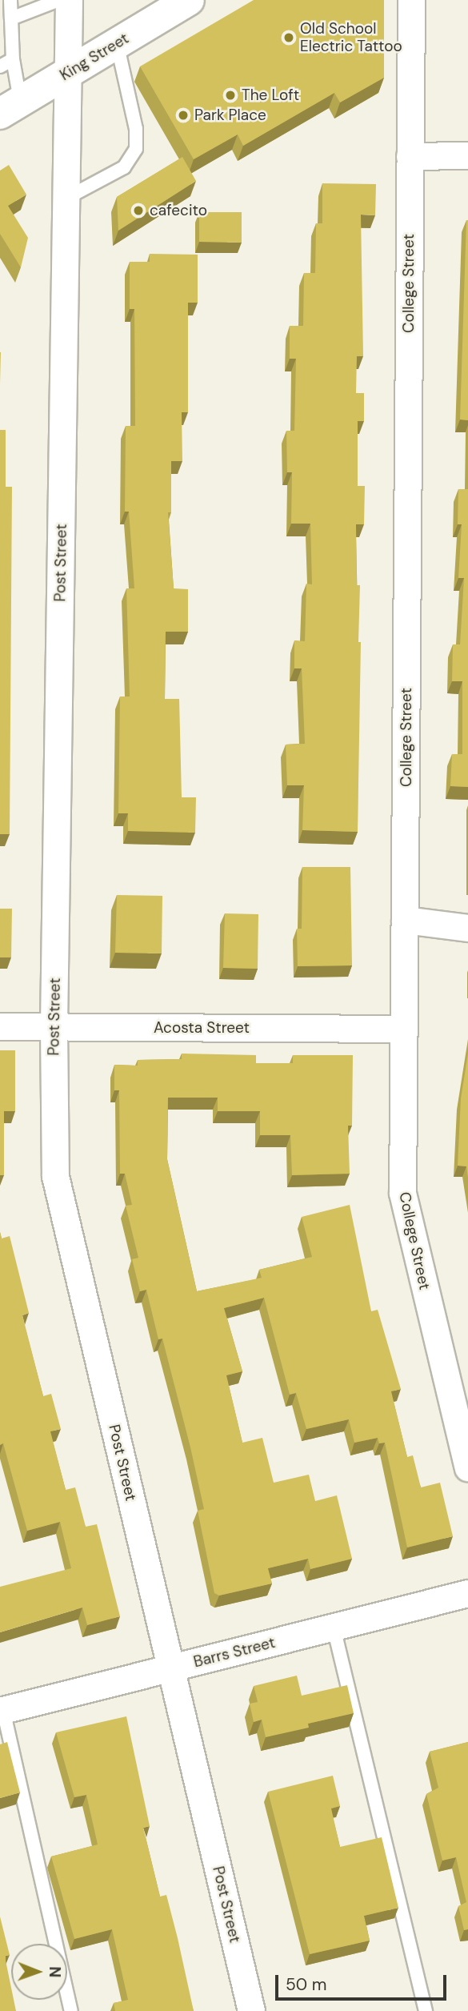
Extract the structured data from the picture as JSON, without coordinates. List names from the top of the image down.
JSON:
{
  "streets": {
    "main road": ["King Street"],
    "street": [
      "College Street",
      "Post Street",
      "Acosta Street",
      "Barrs Street"
    ]
  },
  "crossings": [
    ["King Street", "Post Street"],
    ["College Street", "Acosta Street"],
    ["Post Street", "Acosta Street"],
    ["Post Street", "Barrs Street"]
  ],
  "places": [
    "Old School Electric Tattoo",
    "The Loft",
    "Park Place",
    "cafecito"
  ],
  "scale_bar": "50 m",
  "north": "right"
}
